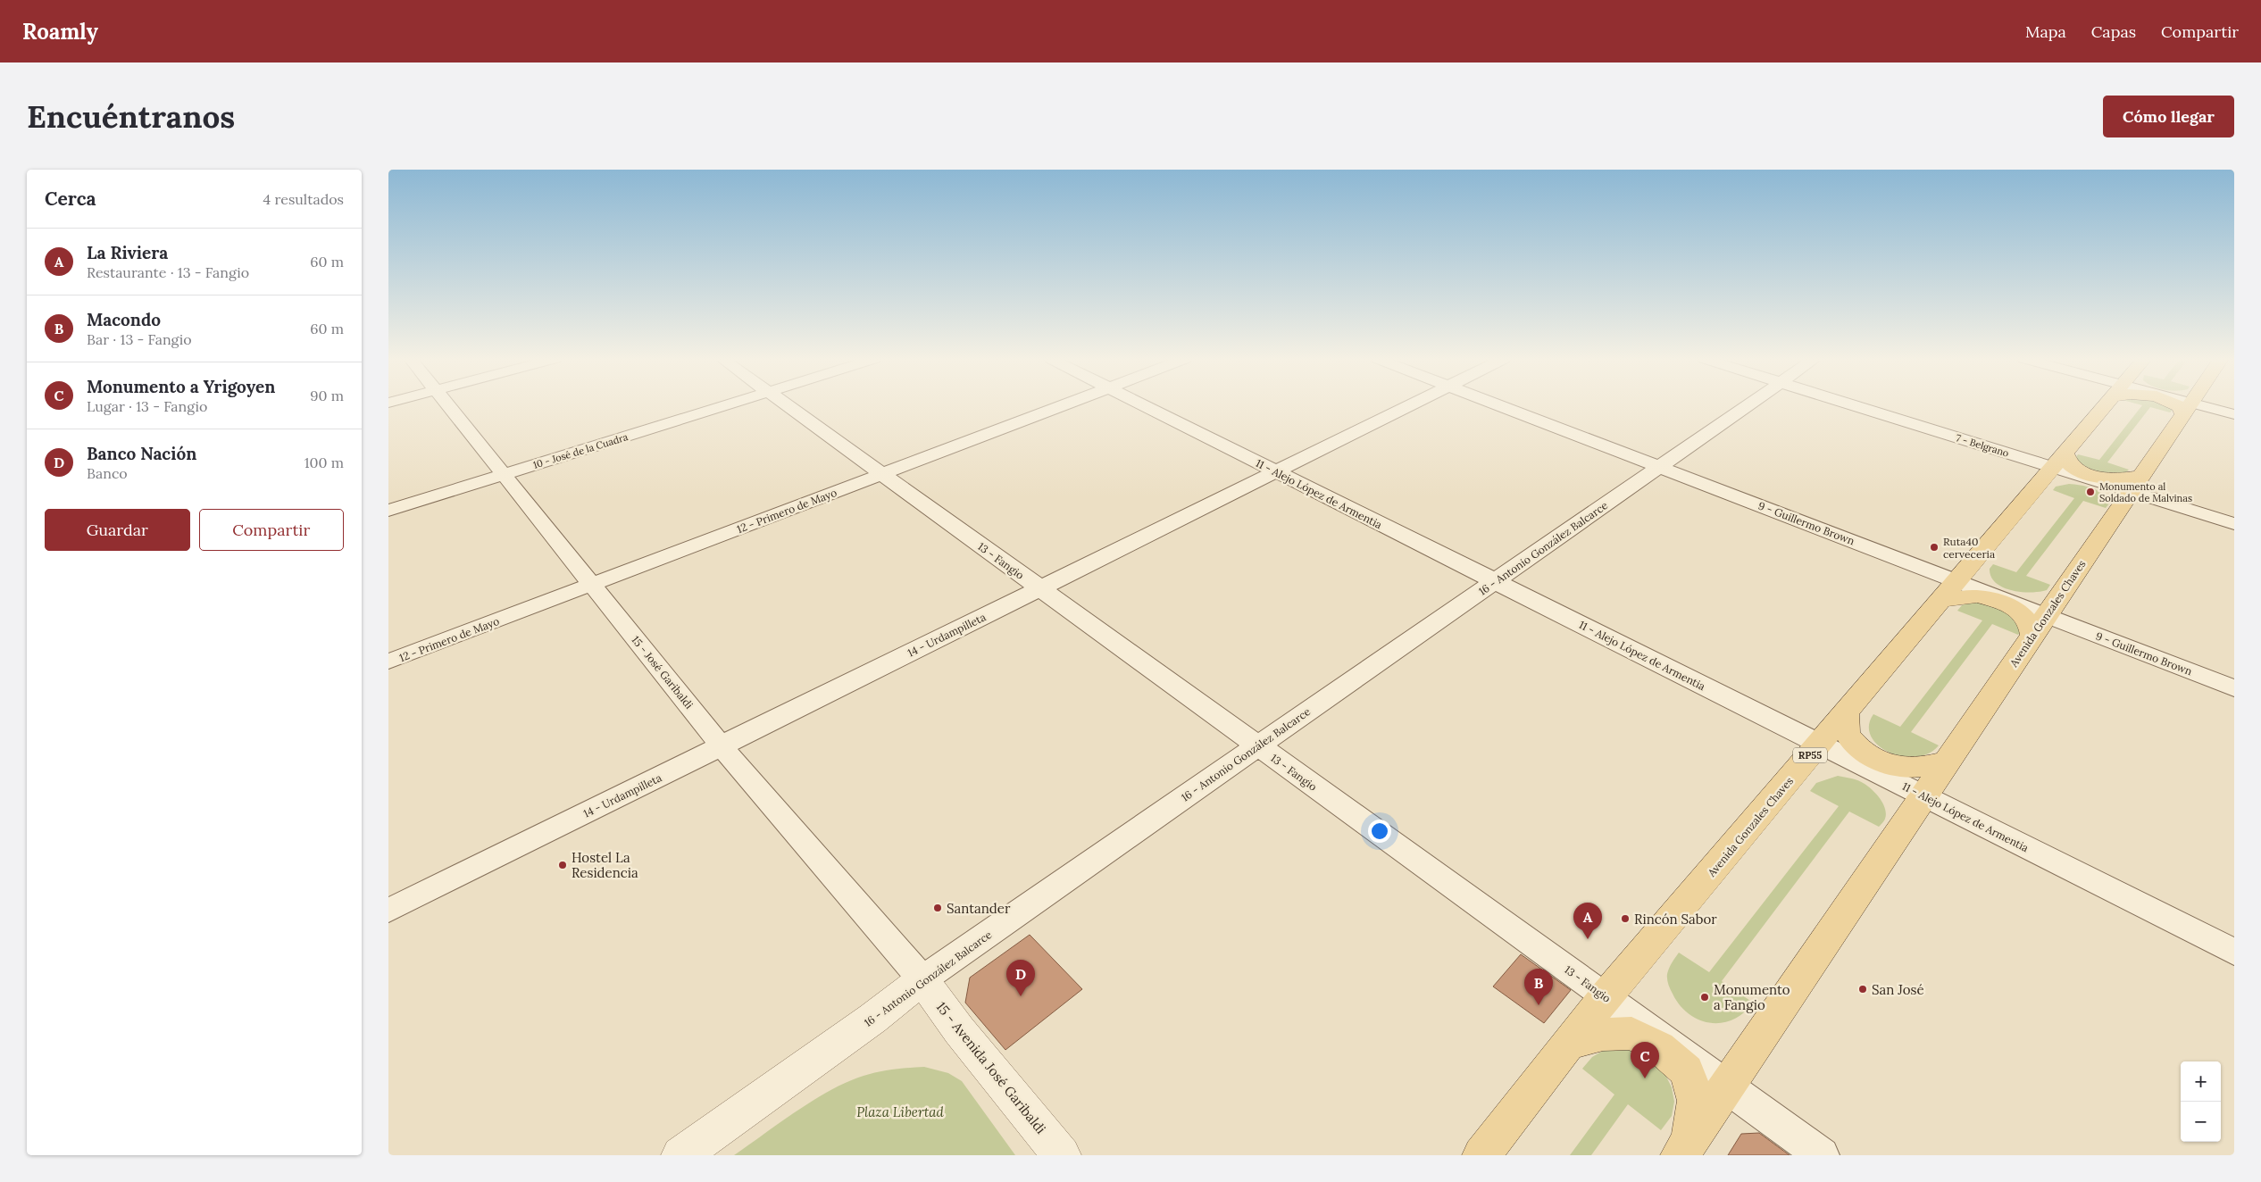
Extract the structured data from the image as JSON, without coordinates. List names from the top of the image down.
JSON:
{
  "streets": {
    "main road": ["Avenida Gonzales Chaves", "RP55"],
    "street": [
      "7 - Belgrano",
      "10 - José de la Cuadra",
      "11 - Alejo López de Armentia",
      "12 - Primero de Mayo",
      "9 - Guillermo Brown",
      "16 - Antonio González Balcarce",
      "13 - Fangio",
      "14 - Urdampilleta",
      "15 - José Garibaldi",
      "15 - Avenida José Garibaldi"
    ]
  },
  "crossings": [
    ["7 - Belgrano", "Avenida Gonzales Chaves"],
    ["10 - José de la Cuadra", "15 - José Garibaldi"],
    ["11 - Alejo López de Armentia", "16 - Antonio González Balcarce"],
    ["11 - Alejo López de Armentia", "Avenida Gonzales Chaves"],
    ["11 - Alejo López de Armentia", "14 - Urdampilleta"],
    ["12 - Primero de Mayo", "13 - Fangio"],
    ["12 - Primero de Mayo", "15 - José Garibaldi"],
    ["9 - Guillermo Brown", "16 - Antonio González Balcarce"],
    ["9 - Guillermo Brown", "Avenida Gonzales Chaves"],
    ["16 - Antonio González Balcarce", "13 - Fangio"],
    ["16 - Antonio González Balcarce", "15 - José Garibaldi"],
    ["16 - Antonio González Balcarce", "15 - Avenida José Garibaldi"],
    ["13 - Fangio", "Avenida Gonzales Chaves"],
    ["13 - Fangio", "14 - Urdampilleta"],
    ["14 - Urdampilleta", "15 - José Garibaldi"],
    ["15 - José Garibaldi", "15 - Avenida José Garibaldi"]
  ],
  "parks": ["Plaza Libertad"],
  "places": [
    "Monumento al Soldado de Malvinas",
    "Ruta40 cerveceria",
    "Hostel La Residencia",
    "Santander",
    "Rincón Sabor",
    "San José",
    "Monumento a Fangio"
  ],
  "page": {
    "header": "Roamly",
    "nav": ["Mapa", "Capas", "Compartir"],
    "buttons": [
      "Cómo llegar",
      ["Guardar", "Compartir"]
    ],
    "title": "Encuéntranos",
    "heading": ["Cerca", "4 resultados"],
    "list": [
      {
        "mark": "A",
        "name": "La Riviera",
        "note": "Restaurante · 13 - Fangio",
        "value": "60 m"
      },
      {
        "mark": "B",
        "name": "Macondo",
        "note": "Bar · 13 - Fangio",
        "value": "60 m"
      },
      {
        "mark": "C",
        "name": "Monumento a Yrigoyen",
        "note": "Lugar · 13 - Fangio",
        "value": "90 m"
      },
      {
        "mark": "D",
        "name": "Banco Nación",
        "note": "Banco",
        "value": "100 m"
      }
    ],
    "pins": [
      "A",
      "D",
      "B",
      "C"
    ],
    "map_buttons": ["+", "−"]
  }
}
